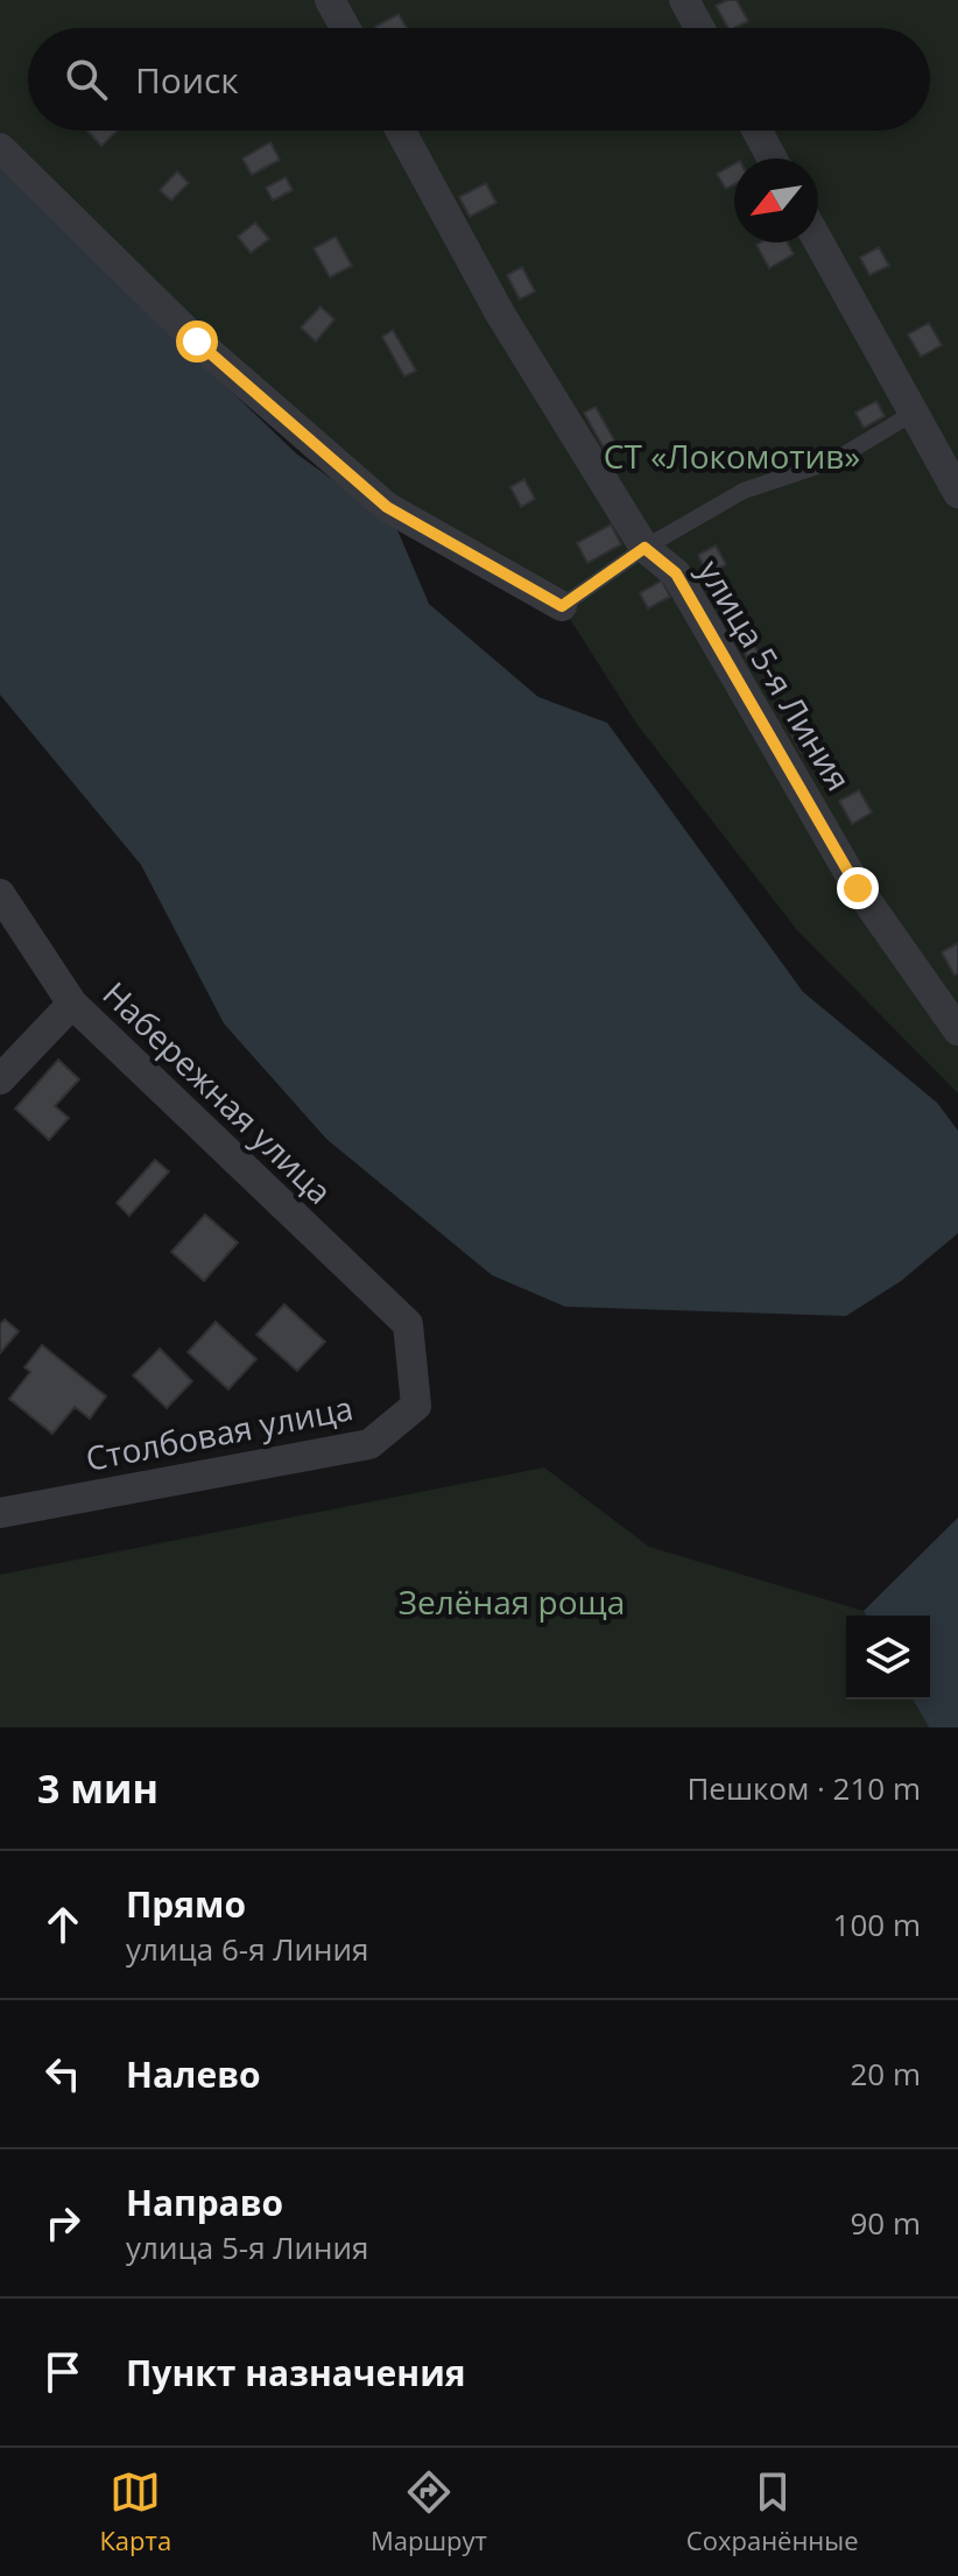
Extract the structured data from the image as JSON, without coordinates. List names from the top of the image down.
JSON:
{
  "streets": {
    "street": ["улица 5-я Линия", "Набережная улица", "Столбовая улица"]
  },
  "crossings": [
    ["Набережная улица", "Столбовая улица"]
  ],
  "parks": ["СТ «Локомотив»", "Зелёная роща"],
  "north": "bottom left",
  "page": {
    "search": "Поиск",
    "heading": ["3 мин", "Пешком · 210 m"],
    "list": [
      ["Прямо", "улица 6-я Линия", "100 m"],
      ["Налево", "20 m"],
      ["Направо", "улица 5-я Линия", "90 m"],
      "Пункт назначения"
    ],
    "nav": ["Карта", "Маршрут", "Сохранённые"]
  }
}
